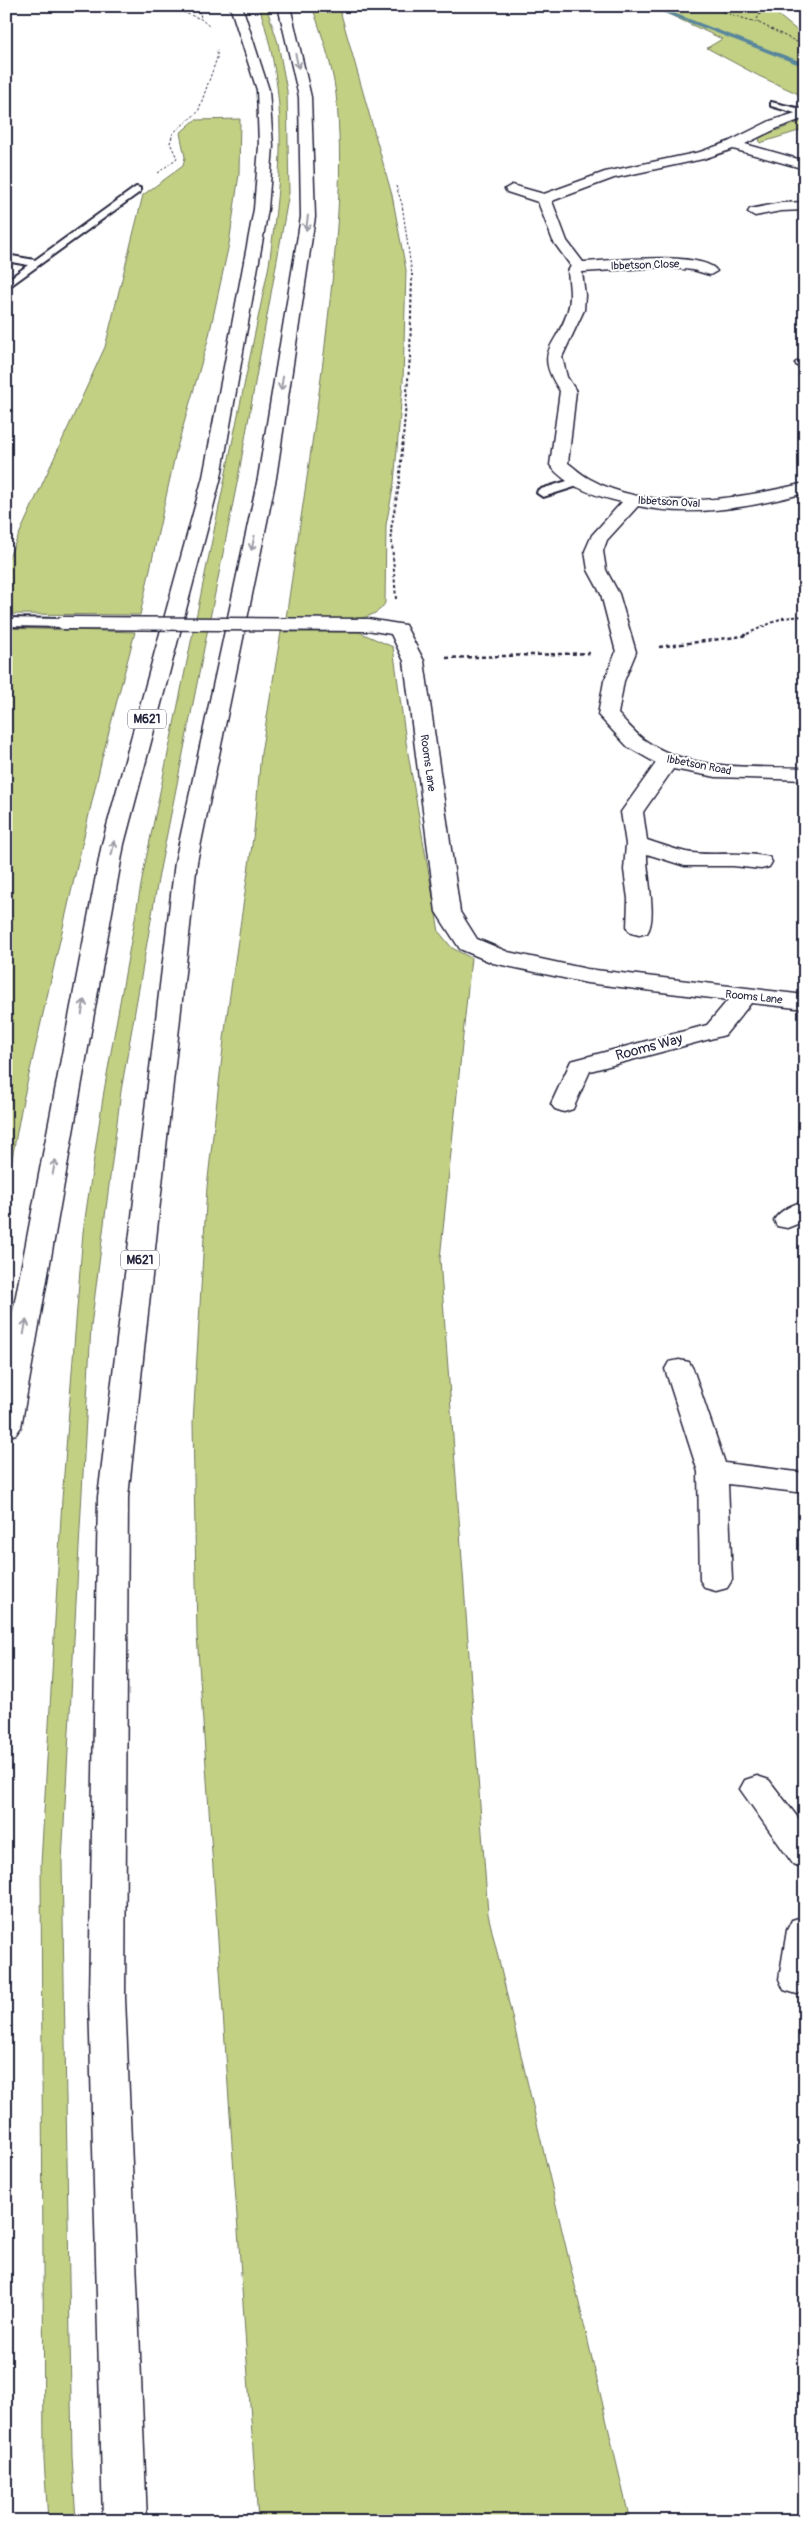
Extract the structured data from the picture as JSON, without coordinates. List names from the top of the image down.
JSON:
{
  "streets": {
    "main road": [
      "Ibbetson Close",
      "Ibbetson Oval",
      "M621",
      "Rooms Lane",
      "Ibbetson Road",
      "Rooms Way"
    ]
  },
  "crossings": [
    ["Ibbetson Close", "Ibbetson Oval"],
    ["Rooms Lane", "Rooms Way"]
  ]
}
